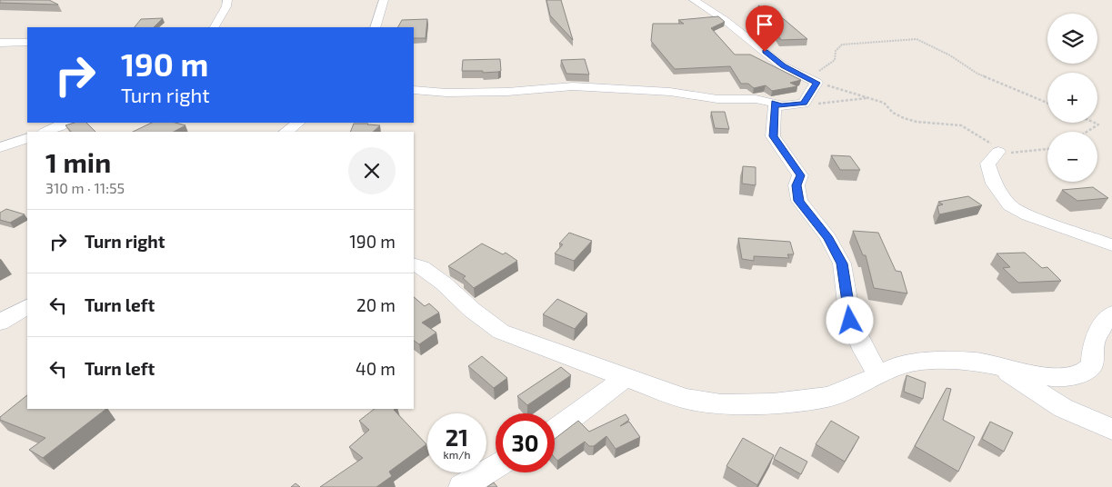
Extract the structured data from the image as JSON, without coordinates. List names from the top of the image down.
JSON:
{
  "page": {
    "map_buttons": ["+", "−"],
    "turn": ["190 m", "Turn right"],
    "heading": ["1 min", "310 m · 11:55"],
    "list": [
      {
        "name": "Turn right",
        "value": "190 m"
      },
      {
        "name": "Turn left",
        "value": "20 m"
      },
      {
        "name": "Turn left",
        "value": "40 m"
      }
    ],
    "speed": "21 km/h",
    "limit": "30"
  }
}
